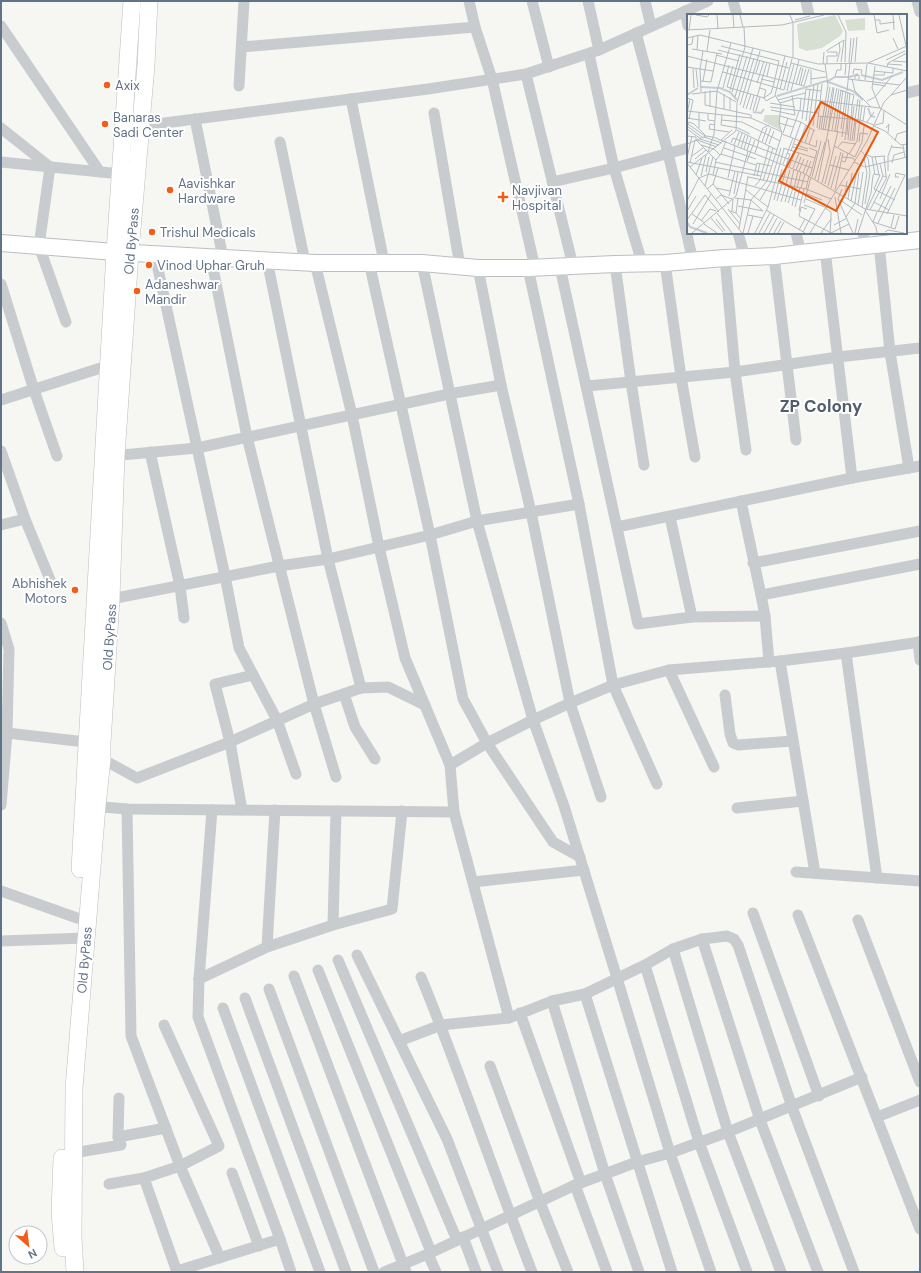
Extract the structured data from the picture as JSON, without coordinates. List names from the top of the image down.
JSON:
{
  "streets": {
    "main road": ["Old ByPass"]
  },
  "districts": ["ZP Colony"],
  "places": {
    "other": [
      "Axix",
      "Banaras Sadi Center",
      "Aavishkar Hardware",
      "Trishul Medicals",
      "Vinod Uphar Gruh",
      "Adaneshwar Mandir",
      "Abhishek Motors"
    ],
    "health": ["Navjivan Hospital"]
  },
  "north": "bottom right"
}
